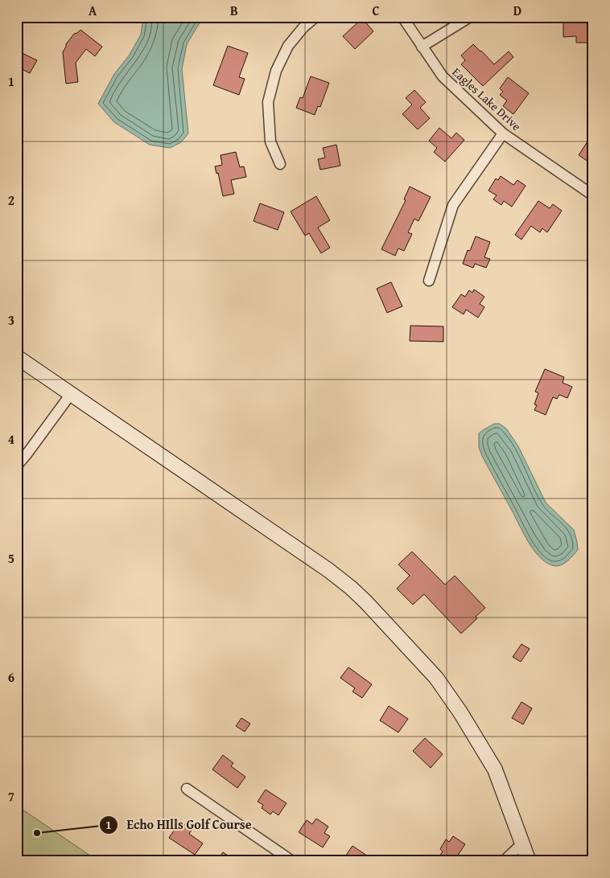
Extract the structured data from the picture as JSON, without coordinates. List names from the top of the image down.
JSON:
{
  "streets": {
    "street": ["Eagles Lake Drive"]
  },
  "places": ["Echo HIlls Golf Course"],
  "grid": {
    "columns": [
      "A",
      "B",
      "C",
      "D"
    ],
    "rows": [
      "1",
      "2",
      "3",
      "4",
      "5",
      "6",
      "7"
    ]
  }
}
